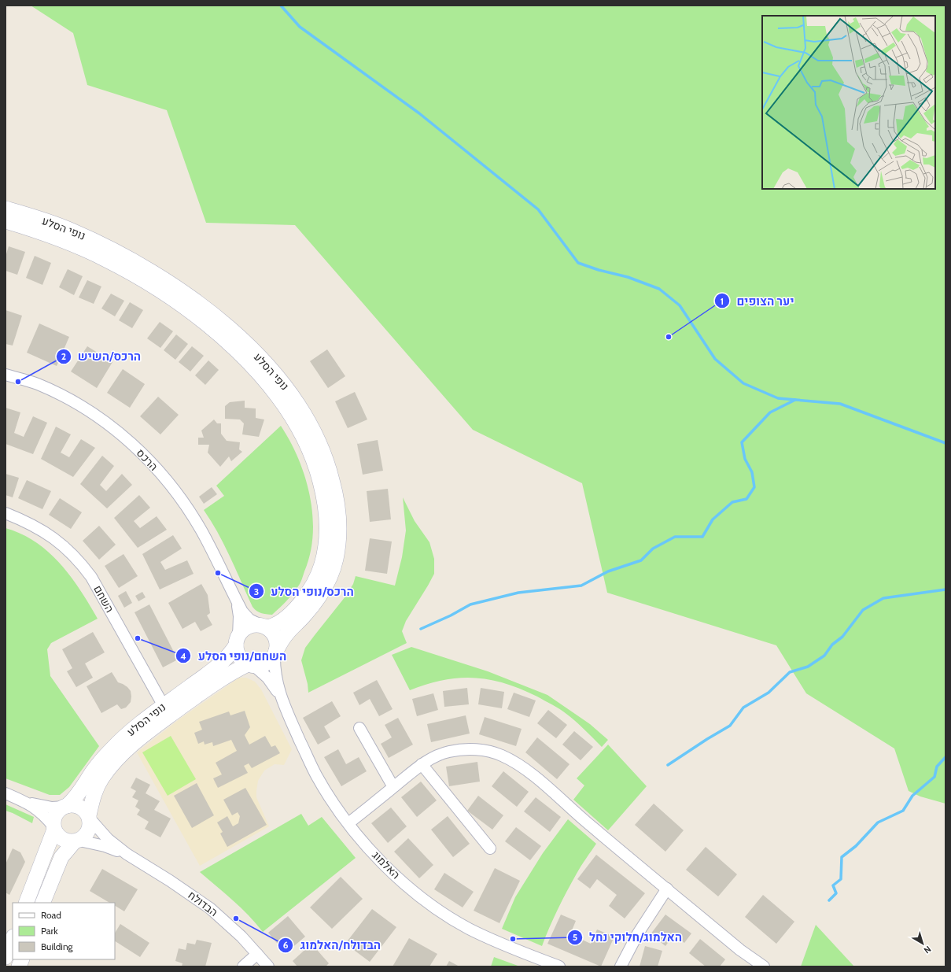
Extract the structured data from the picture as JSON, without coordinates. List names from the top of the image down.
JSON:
{
  "streets": {
    "street": [
      "נופי הסלע",
      "הרכס",
      "השחם",
      "האלמוג",
      "הבדולח"
    ]
  },
  "crossings": [
    ["נופי הסלע", "הרכס"],
    ["נופי הסלע", "השחם"],
    ["נופי הסלע", "האלמוג"],
    ["נופי הסלע", "הבדולח"],
    ["הרכס", "האלמוג"]
  ],
  "places": [
    "יער הצופים",
    "הרכס/השיש",
    "הרכס/נופי הסלע",
    "השחם/נופי הסלע",
    "הבדולח/האלמוג",
    "האלמוג/חלוקי נחל"
  ],
  "legend": ["Road", "Park", "Building"],
  "north": "bottom right"
}
